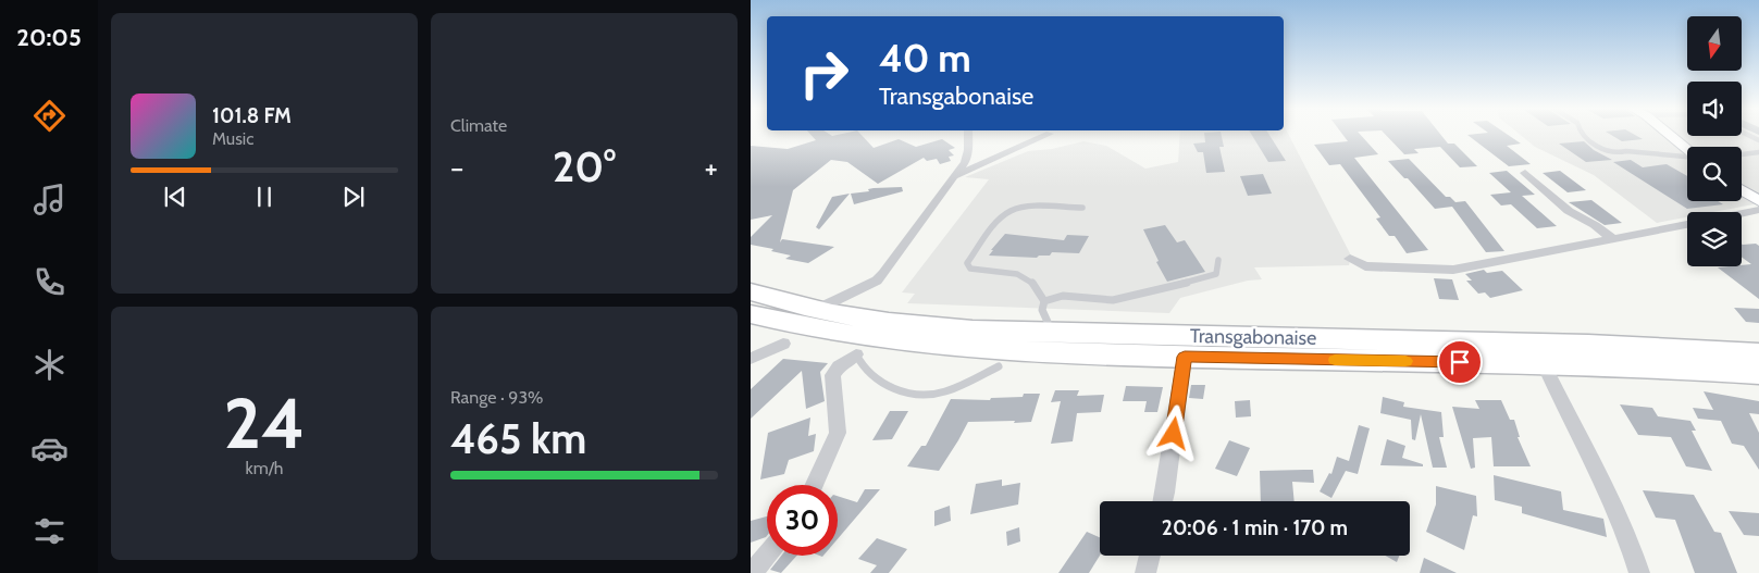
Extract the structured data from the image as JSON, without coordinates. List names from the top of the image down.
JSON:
{
  "streets": {
    "highway": ["Transgabonaise"]
  },
  "north": "bottom",
  "page": {
    "tabs": "20:05",
    "tile": [
      "Climate",
      ["24", "km/h"],
      ["Range · 93%", "465 km"]
    ],
    "turn": ["40 m", "Transgabonaise"],
    "song": ["101.8 FM", "Music"],
    "heat": ["−", "20°", "+"],
    "limit": "30",
    "trip": "20:06 · 1 min · 170 m"
  }
}
